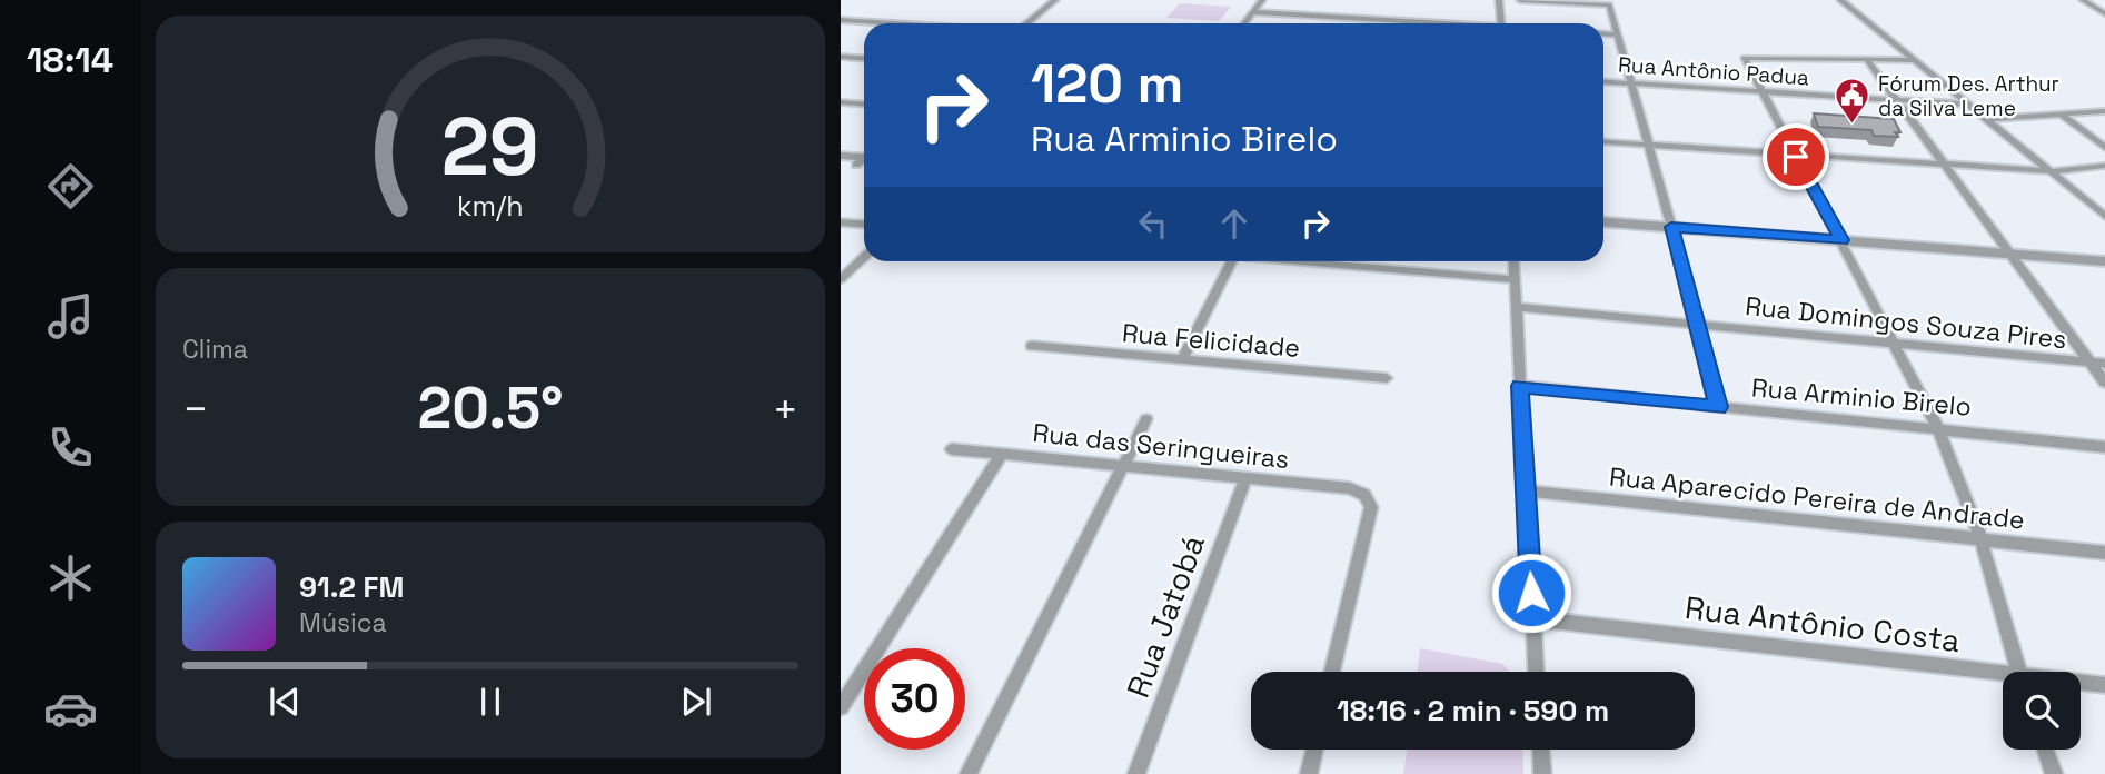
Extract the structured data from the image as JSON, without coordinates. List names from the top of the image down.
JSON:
{
  "streets": {
    "street": [
      "Rua Antônio Padua",
      "Rua Domingos Souza Pires",
      "Rua Felicidade",
      "Rua Arminio Birelo",
      "Rua das Seringueiras",
      "Rua Aparecido Pereira de Andrade",
      "Rua Jatobá",
      "Rua Antônio Costa"
    ]
  },
  "crossings": [
    ["Rua das Seringueiras", "Rua Jatobá"]
  ],
  "places": {
    "public building": ["Fórum Des. Arthur da Silva Leme"]
  },
  "page": {
    "tabs": "18:14",
    "turn": ["120 m", "Rua Arminio Birelo"],
    "tile": "Clima",
    "heat": ["−", "20.5°", "+"],
    "song": ["91.2 FM", "Música"],
    "limit": "30",
    "trip": "18:16 · 2 min · 590 m",
    "gauge": ["29", "km/h"]
  }
}
